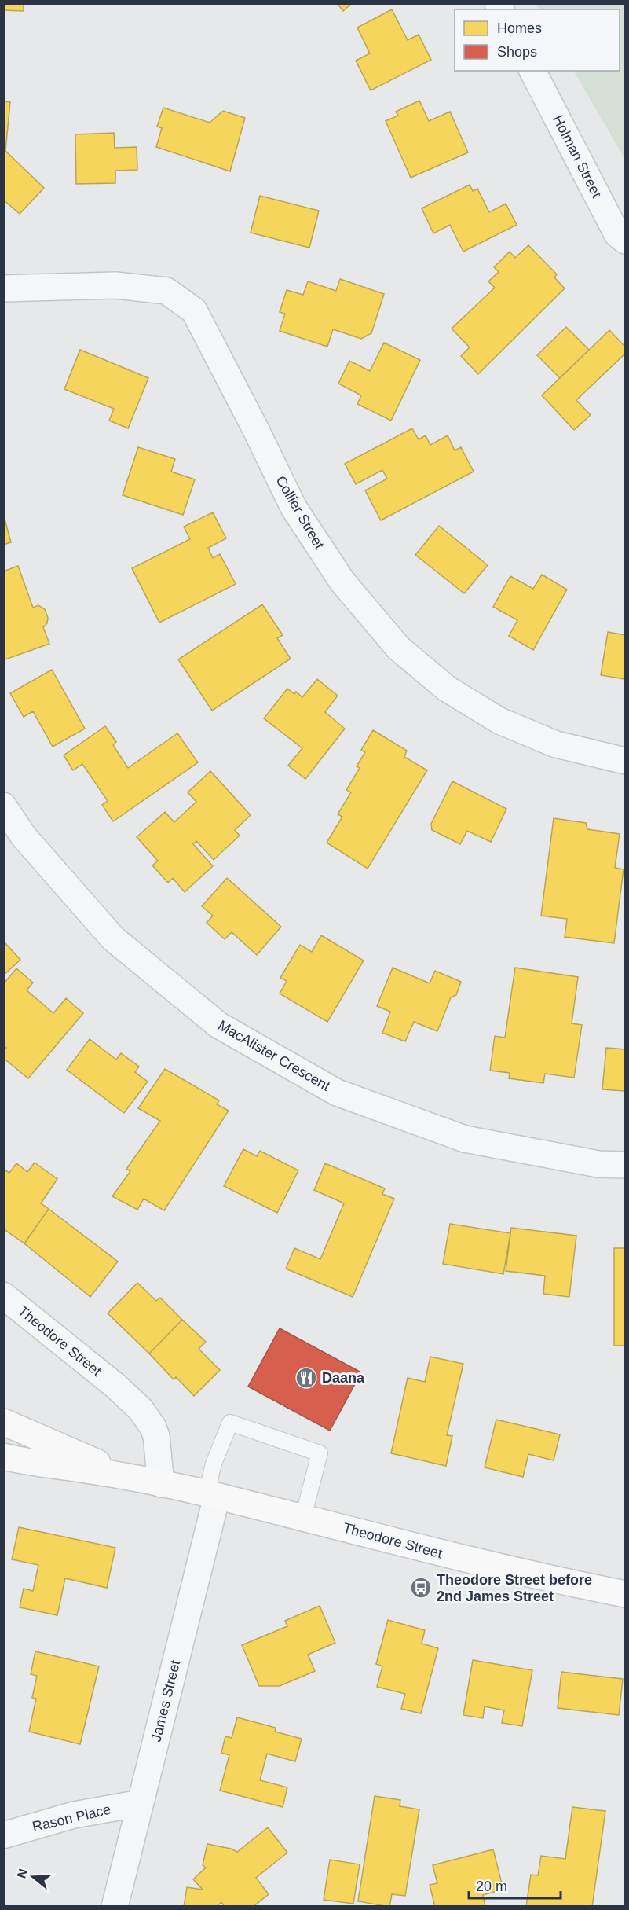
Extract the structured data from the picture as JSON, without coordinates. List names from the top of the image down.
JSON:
{
  "streets": {
    "main road": ["Theodore Street"],
    "street": [
      "Holman Street",
      "Collier Street",
      "MacAlister Crescent",
      "James Street",
      "Rason Place"
    ]
  },
  "crossings": [
    ["Theodore Street", "James Street"],
    ["James Street", "Rason Place"]
  ],
  "places": {
    "restaurant": ["Daana"],
    "bus stop": ["Theodore Street before 2nd James Street"]
  },
  "legend": ["Homes", "Shops"],
  "scale_bar": "20 m",
  "north": "left"
}
